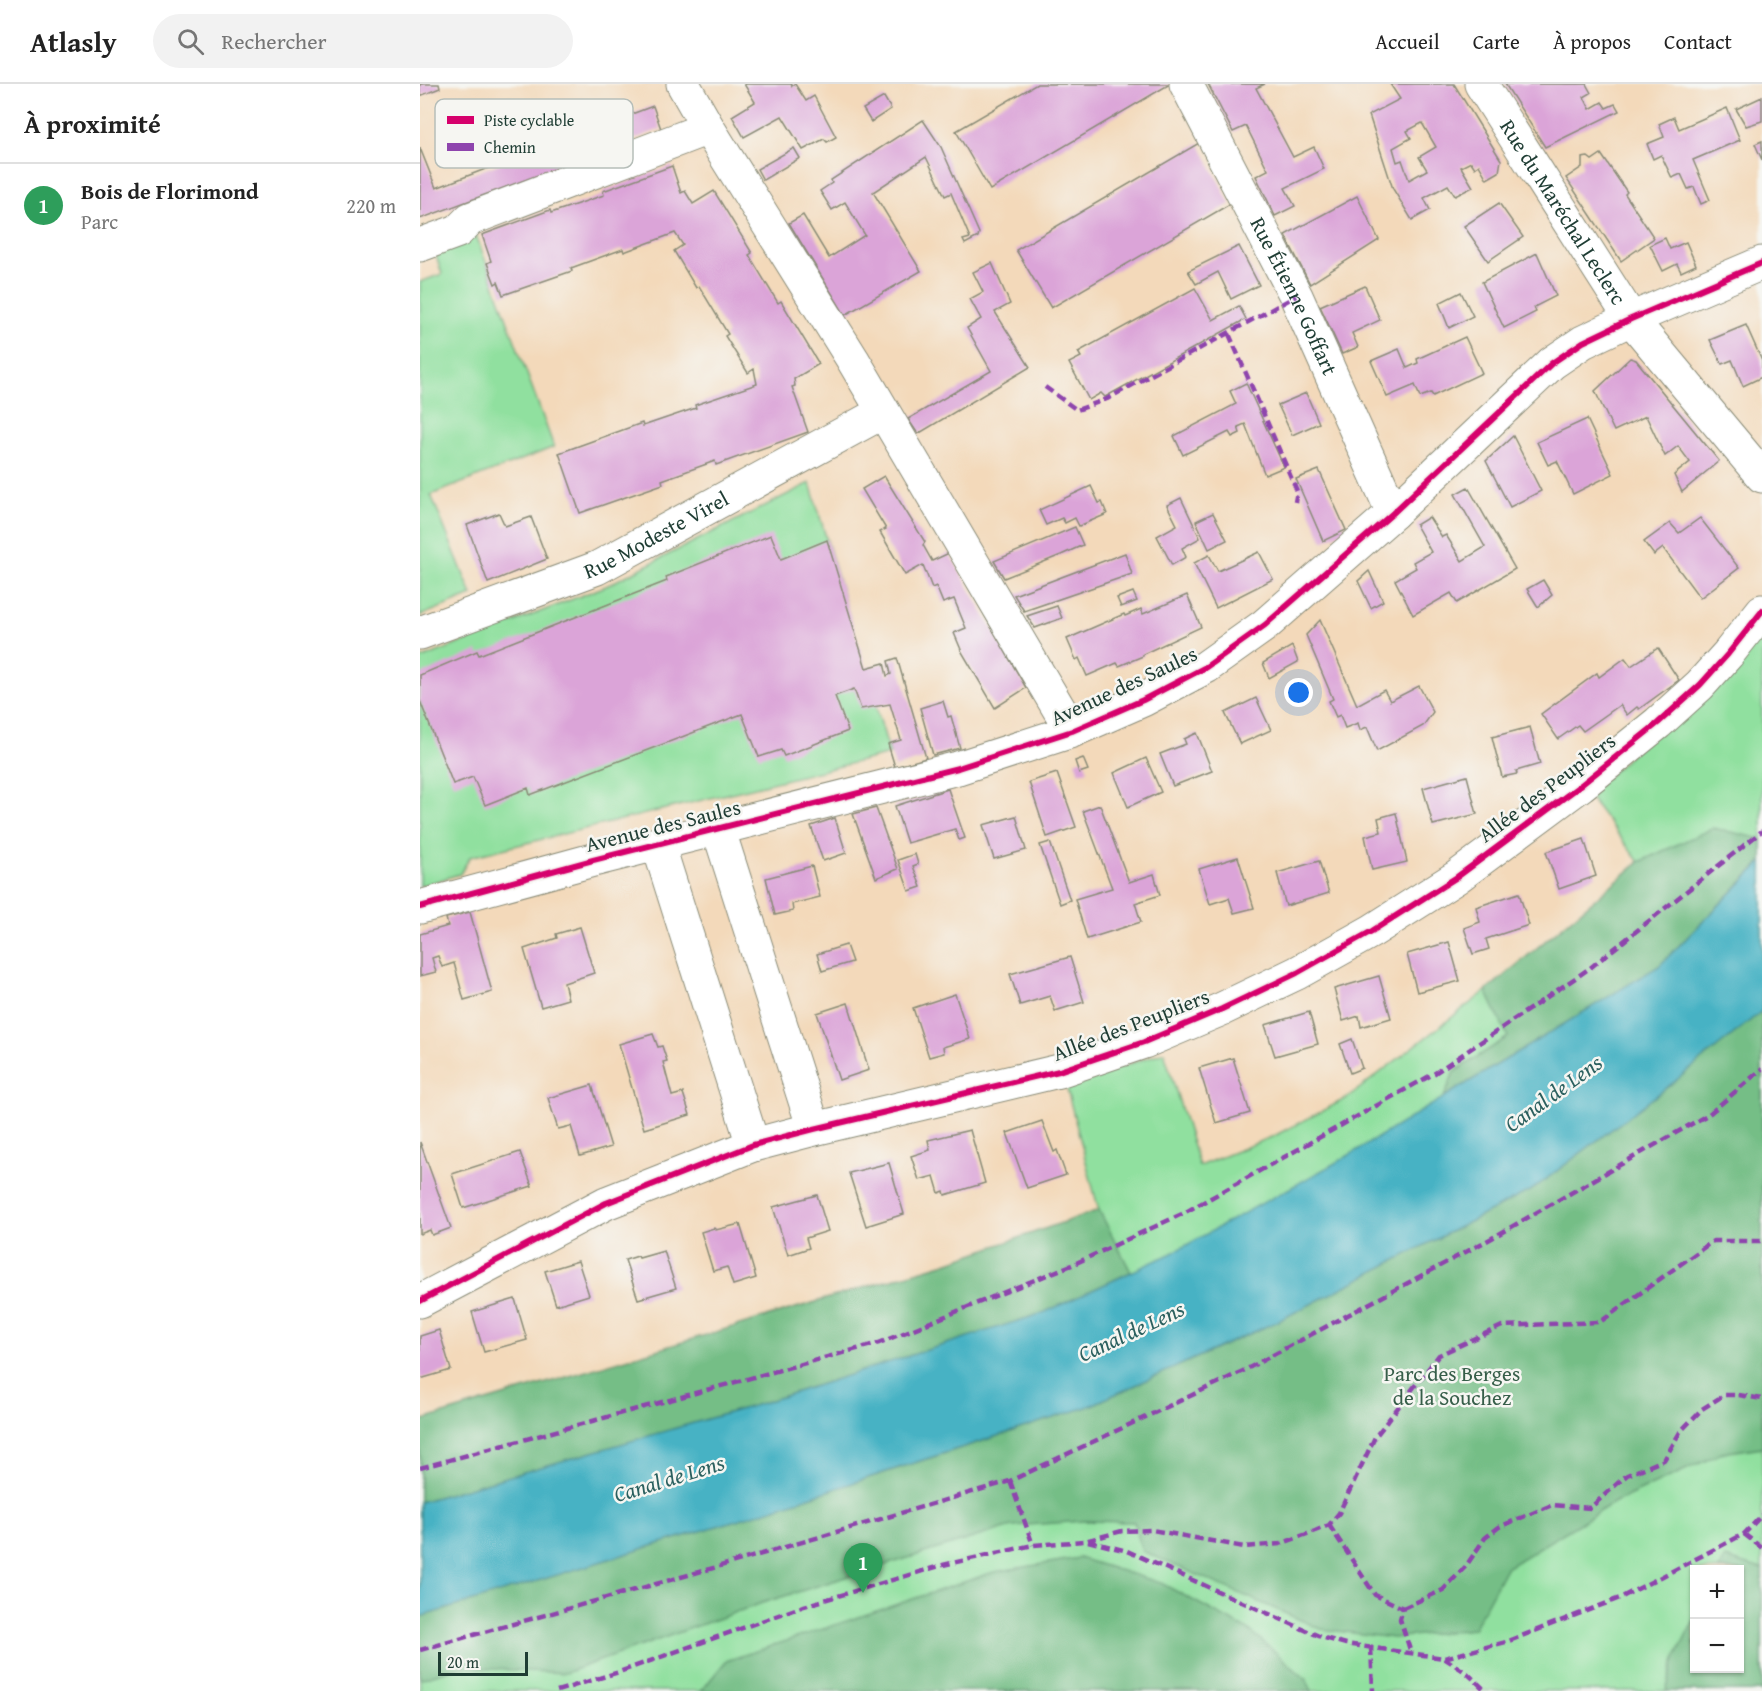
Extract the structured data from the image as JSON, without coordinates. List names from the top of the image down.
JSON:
{
  "streets": {
    "street": [
      "Rue du Maréchal Leclerc",
      "Rue Étienne Goffart",
      "Rue Modeste Virel",
      "Avenue des Saules",
      "Allée des Peupliers"
    ]
  },
  "crossings": [
    ["Rue du Maréchal Leclerc", "Avenue des Saules"],
    ["Rue Étienne Goffart", "Avenue des Saules"]
  ],
  "water": ["Canal de Lens"],
  "parks": ["Parc des Berges de la Souchez"],
  "legend": ["Piste cyclable", "Chemin"],
  "scale_bar": "20 m",
  "page": {
    "header": "Atlasly",
    "search": "Rechercher",
    "nav": [
      "Accueil",
      "Carte",
      "À propos",
      "Contact"
    ],
    "heading": "À proximité",
    "list": [
      {
        "mark": "1",
        "name": "Bois de Florimond",
        "note": "Parc",
        "value": "220 m"
      }
    ],
    "pins": "1",
    "map_buttons": ["+", "−"],
    "scale": "20 m"
  }
}
